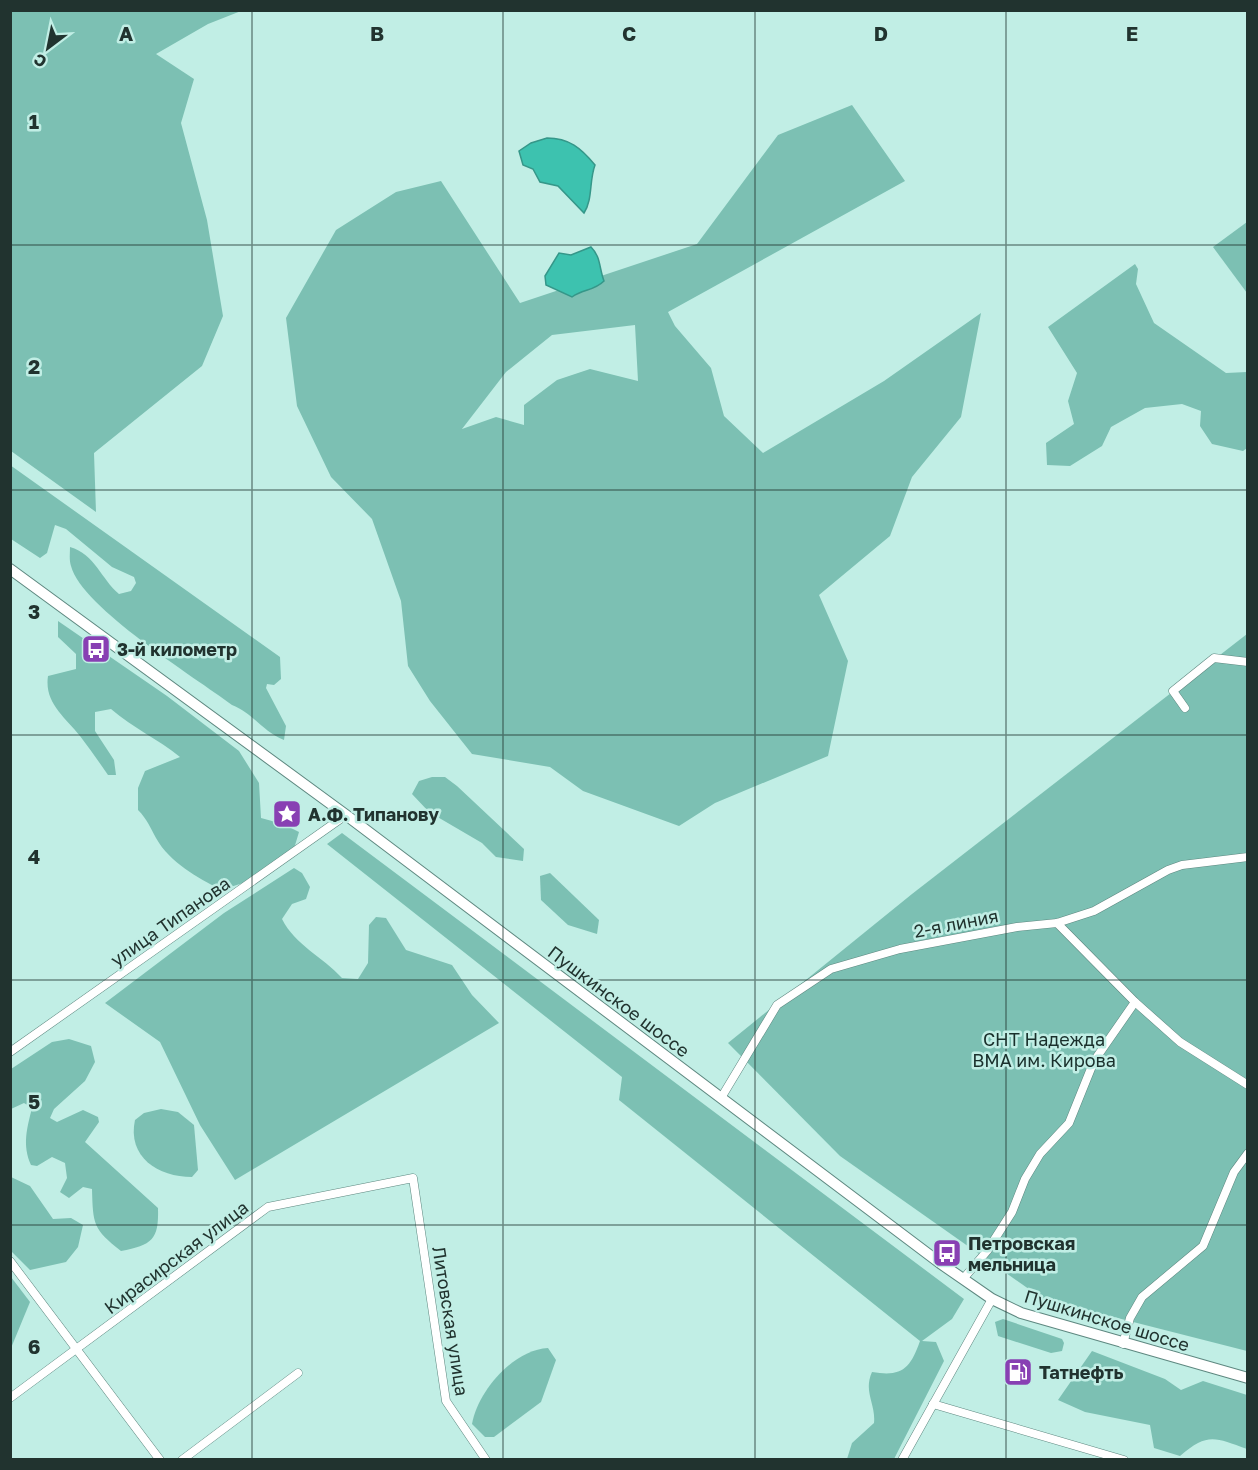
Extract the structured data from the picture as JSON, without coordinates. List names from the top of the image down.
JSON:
{
  "streets": {
    "main road": ["Пушкинское шоссе"],
    "street": [
      "улица Типанова",
      "2-я линия",
      "Кирасирская улица",
      "Литовская улица"
    ]
  },
  "crossings": [
    ["улица Типанова", "Пушкинское шоссе"],
    ["2-я линия", "Пушкинское шоссе"],
    ["Кирасирская улица", "Литовская улица"]
  ],
  "parks": ["СНТ Надежда ВМА им. Кирова"],
  "places": {
    "bus stop": ["3-й километр", "Петровская мельница"],
    "place": ["А.Ф. Типанову"],
    "fuel station": ["Татнефть"]
  },
  "north": "bottom left",
  "grid": {
    "columns": [
      "A",
      "B",
      "C",
      "D",
      "E"
    ],
    "rows": [
      "1",
      "2",
      "3",
      "4",
      "5",
      "6"
    ]
  }
}
